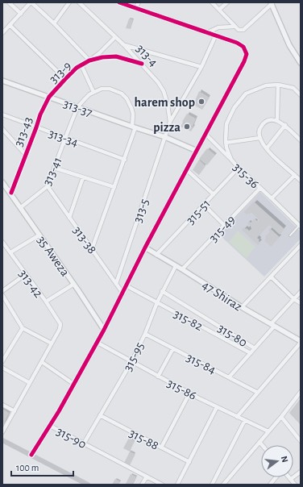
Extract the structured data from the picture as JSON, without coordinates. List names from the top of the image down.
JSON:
{
  "streets": {
    "street": [
      "313-4",
      "313-9",
      "313-37",
      "313-43",
      "313-34",
      "313-41",
      "315-36",
      "313-5",
      "315-51",
      "315-49",
      "313-38",
      "35 Aweza",
      "313-42",
      "47 Shiraz",
      "315-82",
      "315-80",
      "315-95",
      "315-84",
      "315-86",
      "315-90",
      "315-88"
    ]
  },
  "crossings": [
    ["313-4", "313-9"],
    ["313-4", "313-37"],
    ["313-4", "313-5"],
    ["313-9", "313-37"],
    ["313-9", "313-43"],
    ["313-37", "313-43"],
    ["313-37", "313-41"],
    ["313-37", "313-5"],
    ["313-43", "313-34"],
    ["313-43", "35 Aweza"],
    ["313-34", "313-41"],
    ["313-41", "313-38"],
    ["313-41", "35 Aweza"],
    ["315-36", "315-51"],
    ["315-36", "315-49"],
    ["313-5", "313-38"],
    ["315-51", "47 Shiraz"],
    ["315-49", "47 Shiraz"],
    ["47 Shiraz", "315-95"],
    ["315-82", "315-95"],
    ["315-80", "315-95"],
    ["315-95", "315-84"],
    ["315-95", "315-86"],
    ["315-95", "315-90"],
    ["315-95", "315-88"]
  ],
  "places": ["harem shop", "pizza"],
  "scale_bar": "100 m",
  "north": "right"
}
